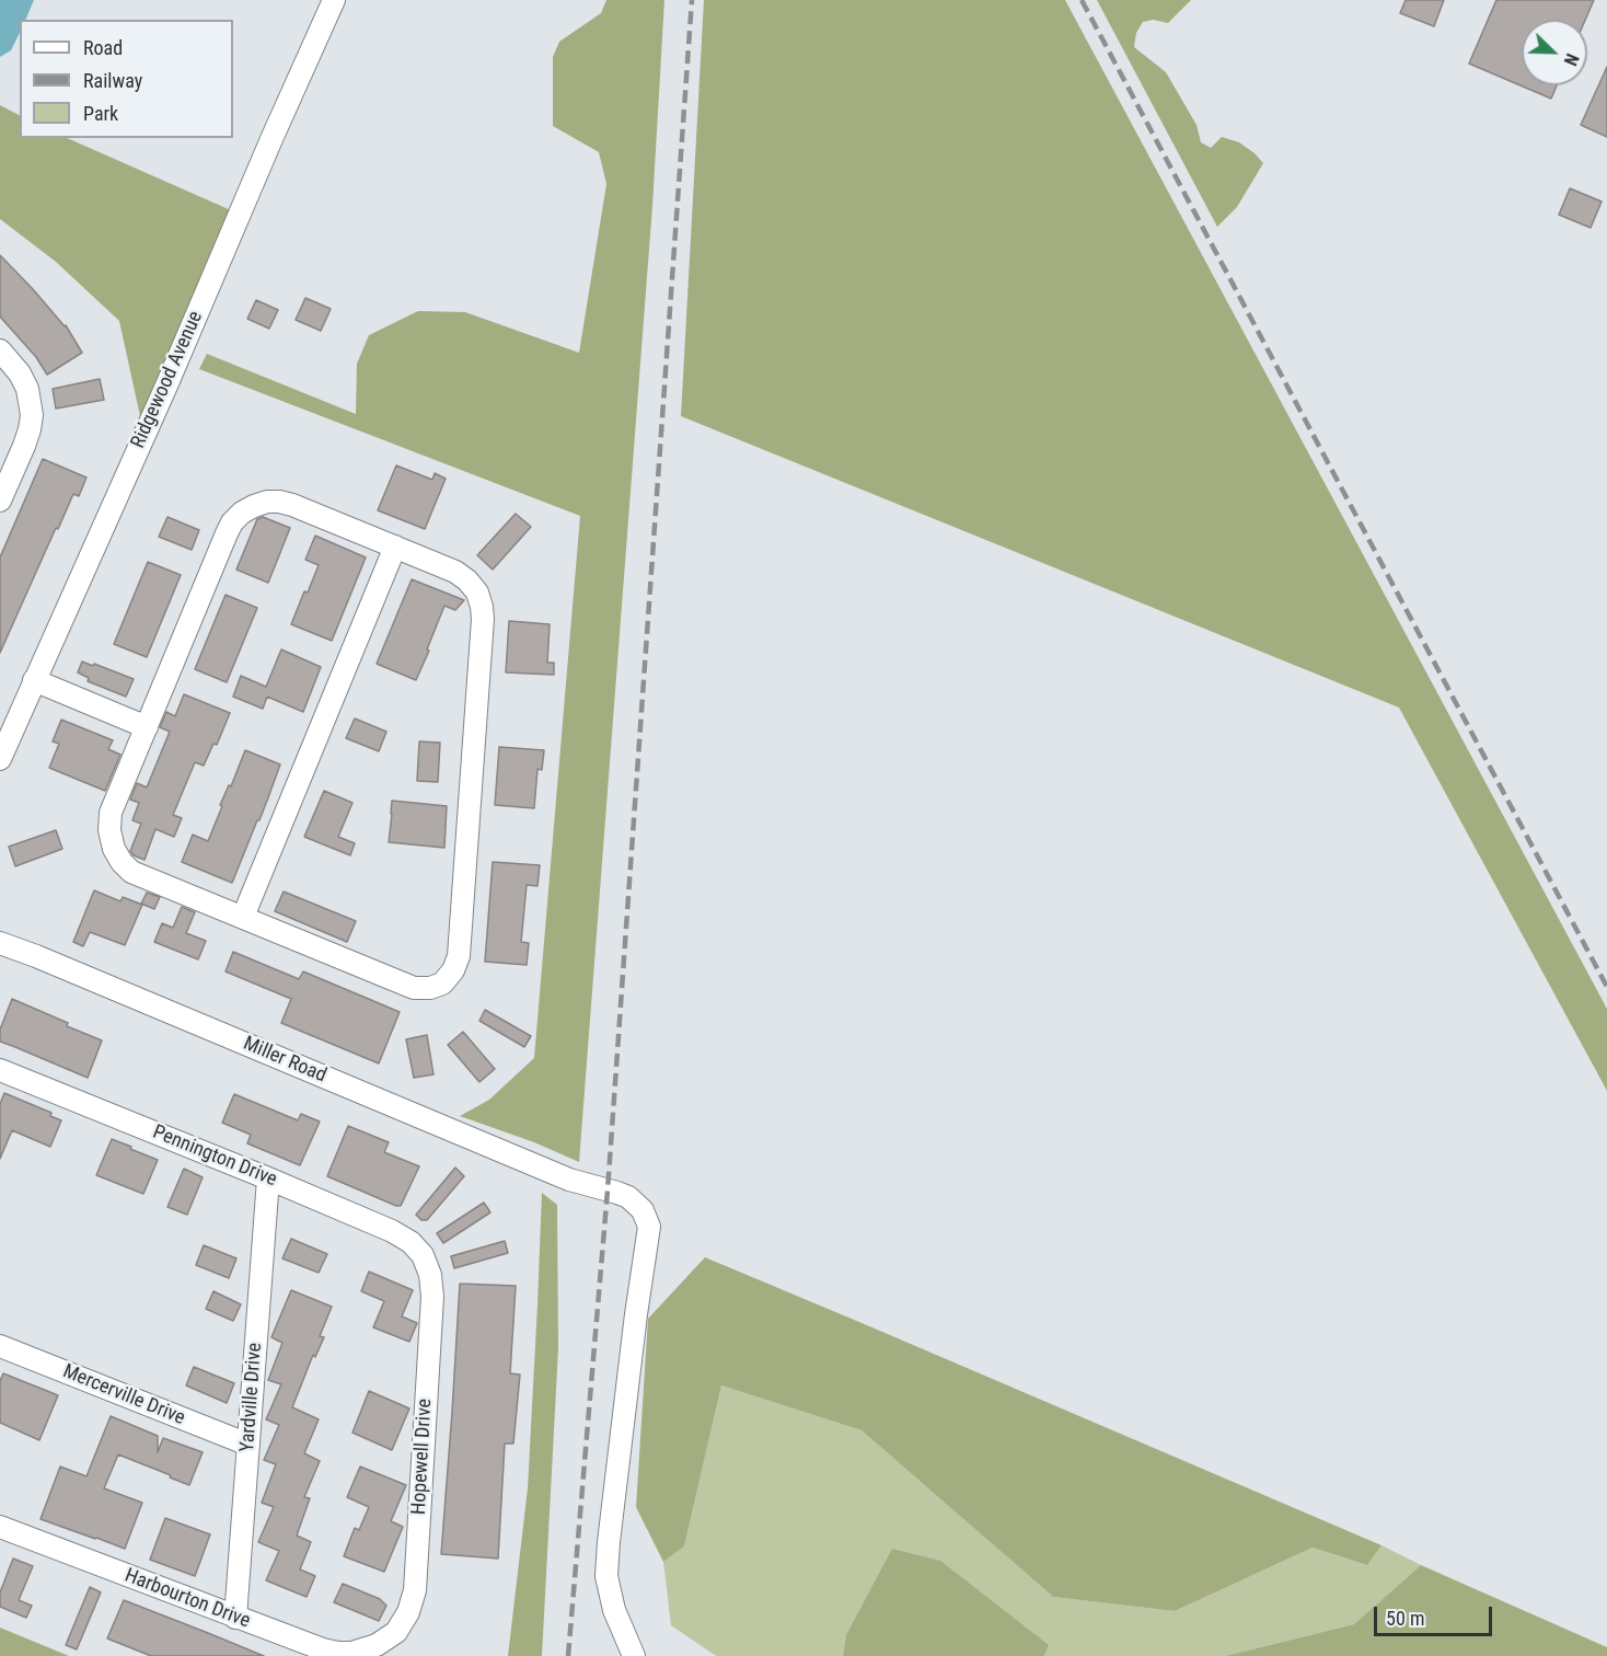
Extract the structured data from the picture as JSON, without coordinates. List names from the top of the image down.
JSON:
{
  "streets": {
    "street": [
      "Ridgewood Avenue",
      "Miller Road",
      "Pennington Drive",
      "Mercerville Drive",
      "Yardville Drive",
      "Hopewell Drive",
      "Harbourton Drive"
    ]
  },
  "crossings": [
    ["Pennington Drive", "Yardville Drive"],
    ["Pennington Drive", "Hopewell Drive"],
    ["Mercerville Drive", "Yardville Drive"],
    ["Yardville Drive", "Harbourton Drive"],
    ["Hopewell Drive", "Harbourton Drive"]
  ],
  "legend": ["Road", "Railway", "Park"],
  "scale_bar": "50 m",
  "north": "bottom right"
}
